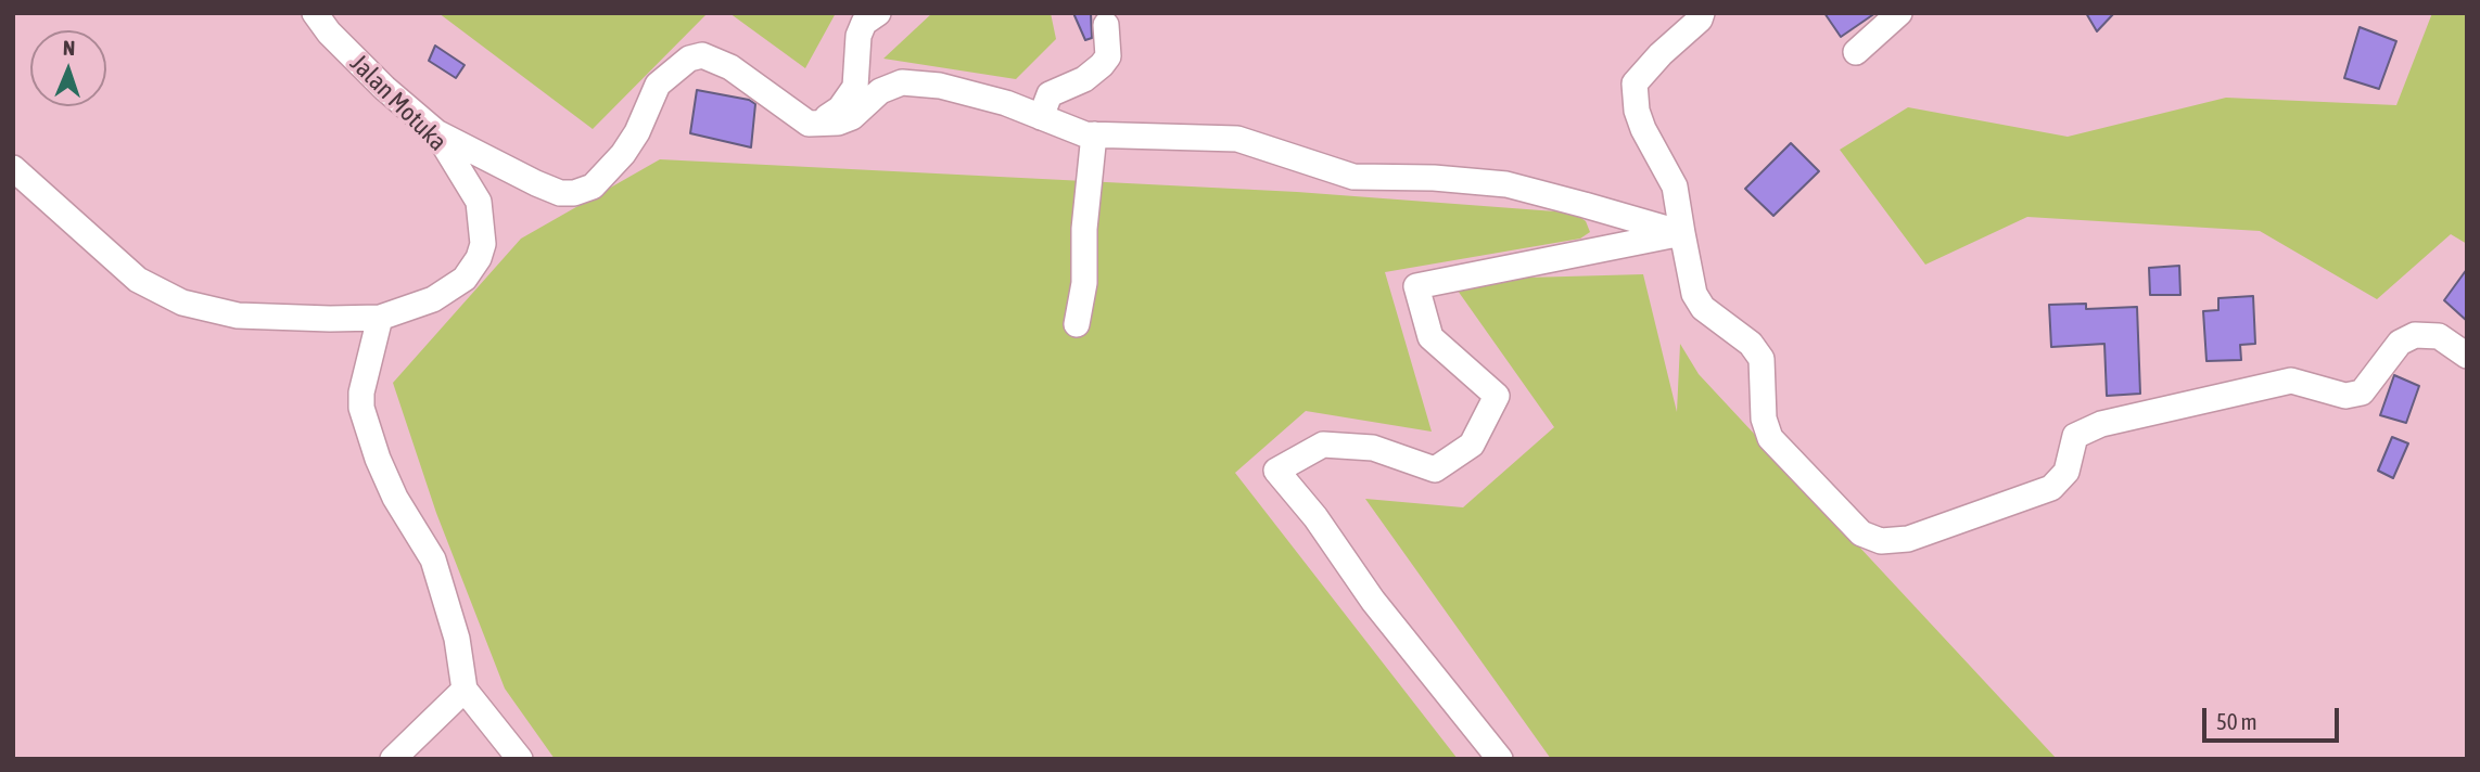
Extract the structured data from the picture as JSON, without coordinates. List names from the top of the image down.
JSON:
{
  "streets": {
    "street": ["Jalan Motuka"]
  },
  "scale_bar": "50 m",
  "north": "top"
}
